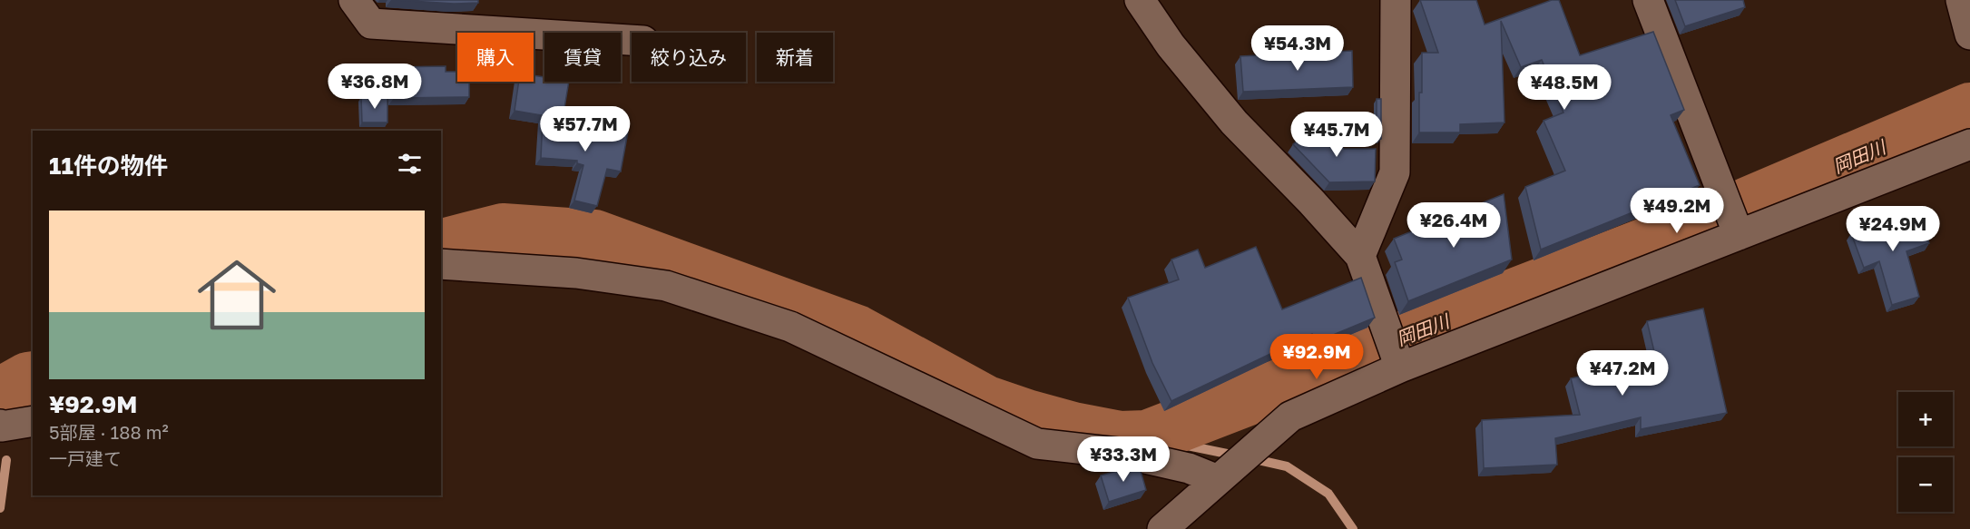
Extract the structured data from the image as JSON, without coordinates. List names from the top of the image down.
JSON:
{
  "water": ["岡田川"],
  "page": {
    "price": [
      "¥54.3M",
      "¥36.8M",
      "¥48.5M",
      "¥57.7M",
      "¥45.7M",
      "¥49.2M",
      "¥26.4M",
      "¥24.9M",
      "¥92.9M",
      "¥47.2M",
      "¥33.3M"
    ],
    "chip": [
      "購入",
      "賃貸",
      "絞り込み",
      "新着"
    ],
    "heading": "11件の物件",
    "list": [
      {
        "name": "¥92.9M",
        "note": "5部屋 · 188 m² · 一戸建て"
      }
    ],
    "map_buttons": ["+", "−"]
  }
}
